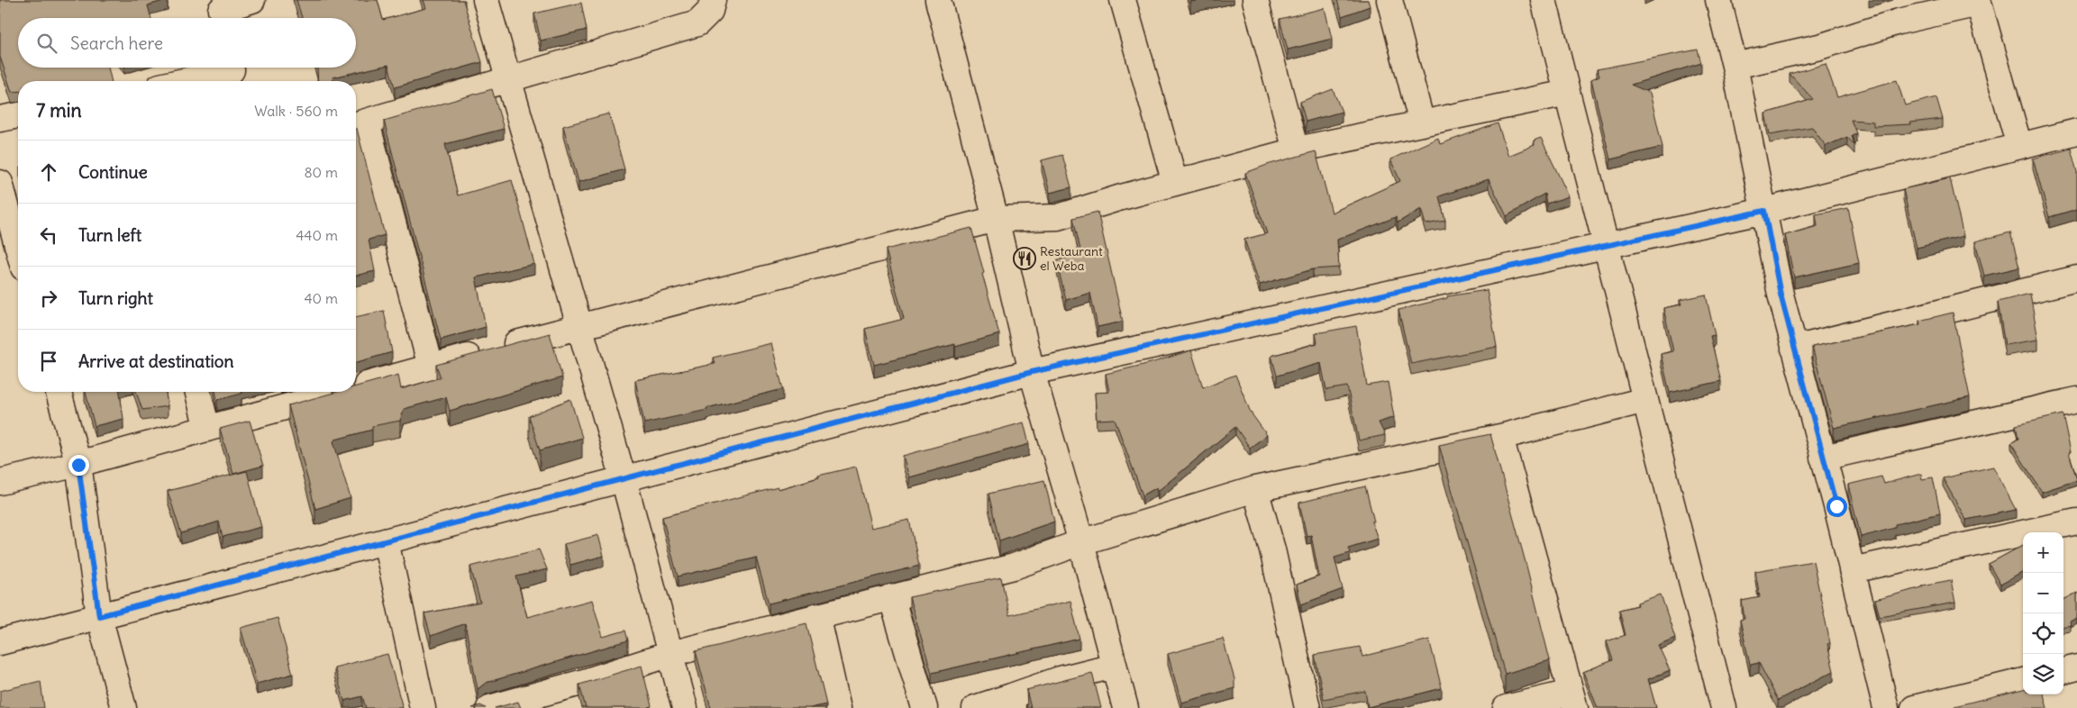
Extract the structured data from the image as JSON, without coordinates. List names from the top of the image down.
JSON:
{
  "places": {
    "restaurant": ["Restaurant el Weba"]
  },
  "page": {
    "search": "Search here",
    "heading": ["7 min", "Walk · 560 m"],
    "list": [
      ["Continue", "80 m"],
      ["Turn left", "440 m"],
      ["Turn right", "40 m"],
      "Arrive at destination"
    ],
    "map_buttons": ["+", "−"]
  }
}
